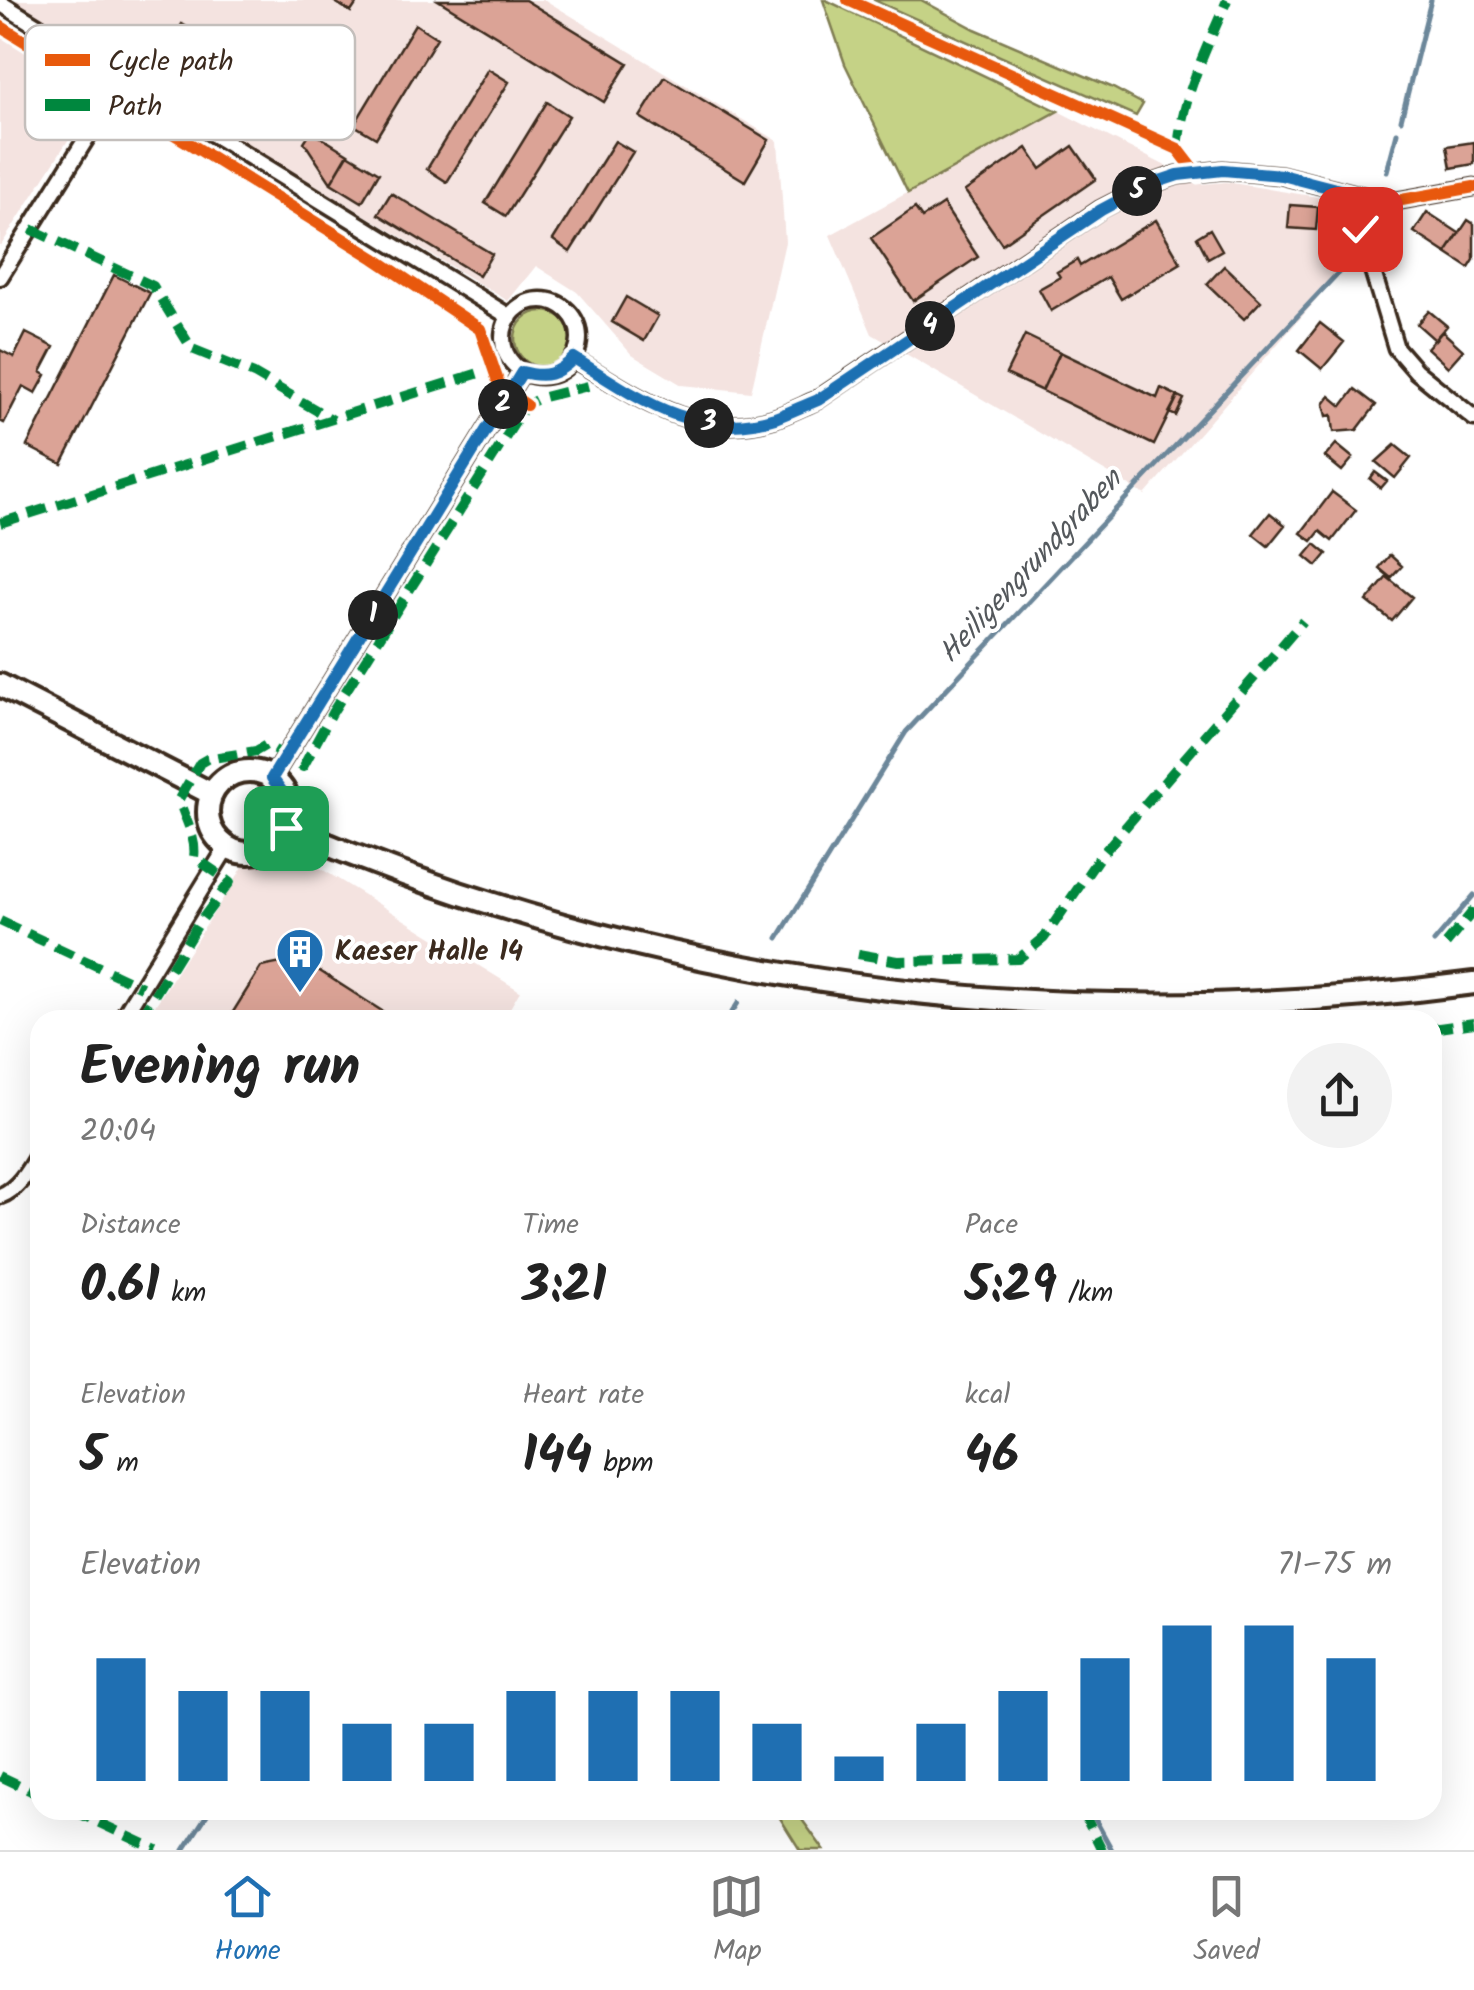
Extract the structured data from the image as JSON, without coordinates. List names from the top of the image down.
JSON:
{
  "water": ["Heiligengrundgraben"],
  "places": {
    "building": ["Kaeser Halle 14"]
  },
  "legend": ["Cycle path", "Path"],
  "page": {
    "pins": [
      "5",
      "4",
      "2",
      "3",
      "1"
    ],
    "heading": ["Evening run", "20:04"],
    "stats": [
      ["Distance", "0.61 km"],
      ["Time", "3:21"],
      ["Pace", "5:29 /km"],
      ["Elevation", "5 m"],
      ["Heart rate", "144 bpm"],
      ["kcal", "46"]
    ],
    "chart": ["Elevation", "71–75 m"],
    "tabs": ["Home", "Map", "Saved"]
  }
}
